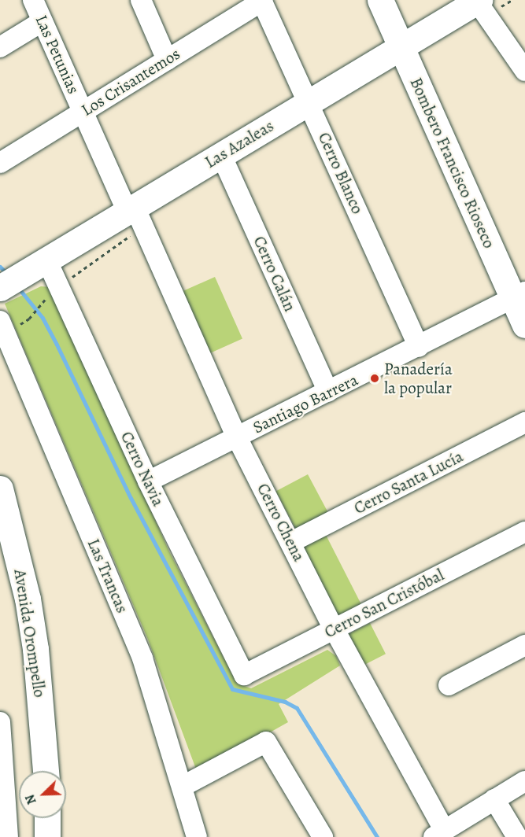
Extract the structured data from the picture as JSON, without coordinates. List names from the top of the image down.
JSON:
{
  "streets": {
    "main road": ["Las Azaleas", "Bombero Francisco Rioseco", "Avenida Orompello"],
    "street": [
      "Las Petunias",
      "Los Crisantemos",
      "Cerro Blanco",
      "Cerro Calán",
      "Santiago Barrera",
      "Cerro Navia",
      "Cerro Santa Lucía",
      "Cerro Chena",
      "Las Trancas",
      "Cerro San Cristóbal"
    ]
  },
  "crossings": [
    ["Las Petunias", "Los Crisantemos"],
    ["Las Petunias", "Las Azaleas"],
    ["Las Petunias", "Cerro Chena"],
    ["Los Crisantemos", "Cerro Blanco"],
    ["Las Azaleas", "Bombero Francisco Rioseco"],
    ["Las Azaleas", "Cerro Blanco"],
    ["Las Azaleas", "Cerro Calán"],
    ["Las Azaleas", "Cerro Navia"],
    ["Las Azaleas", "Cerro Chena"],
    ["Bombero Francisco Rioseco", "Santiago Barrera"],
    ["Cerro Blanco", "Santiago Barrera"],
    ["Cerro Calán", "Santiago Barrera"],
    ["Santiago Barrera", "Cerro Navia"],
    ["Santiago Barrera", "Cerro Chena"],
    ["Cerro Navia", "Cerro San Cristóbal"],
    ["Cerro Santa Lucía", "Cerro Chena"],
    ["Cerro Chena", "Cerro San Cristóbal"]
  ],
  "places": ["Panadería la popular"],
  "north": "bottom left"
}
